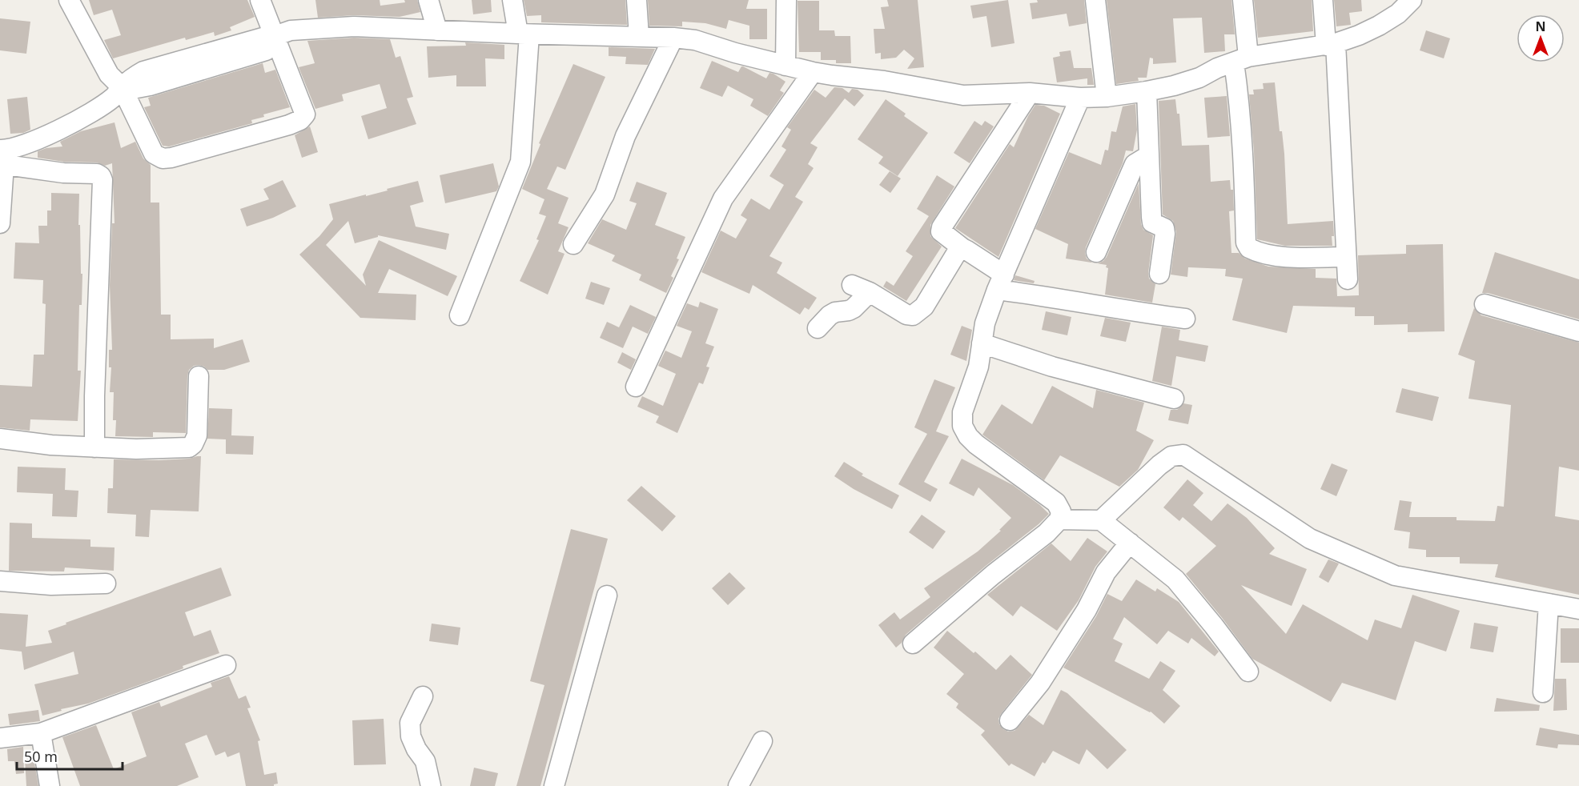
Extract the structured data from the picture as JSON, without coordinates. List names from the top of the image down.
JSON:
{
  "scale_bar": "50 m",
  "north": "top"
}
